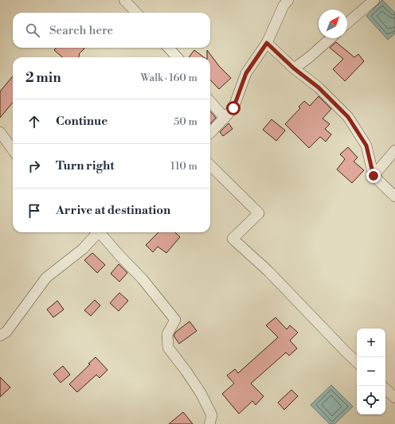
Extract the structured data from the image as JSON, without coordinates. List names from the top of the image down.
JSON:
{
  "north": "top right",
  "page": {
    "search": "Search here",
    "heading": ["2 min", "Walk · 160 m"],
    "list": [
      ["Continue", "50 m"],
      ["Turn right", "110 m"],
      "Arrive at destination"
    ],
    "map_buttons": ["+", "−"]
  }
}
